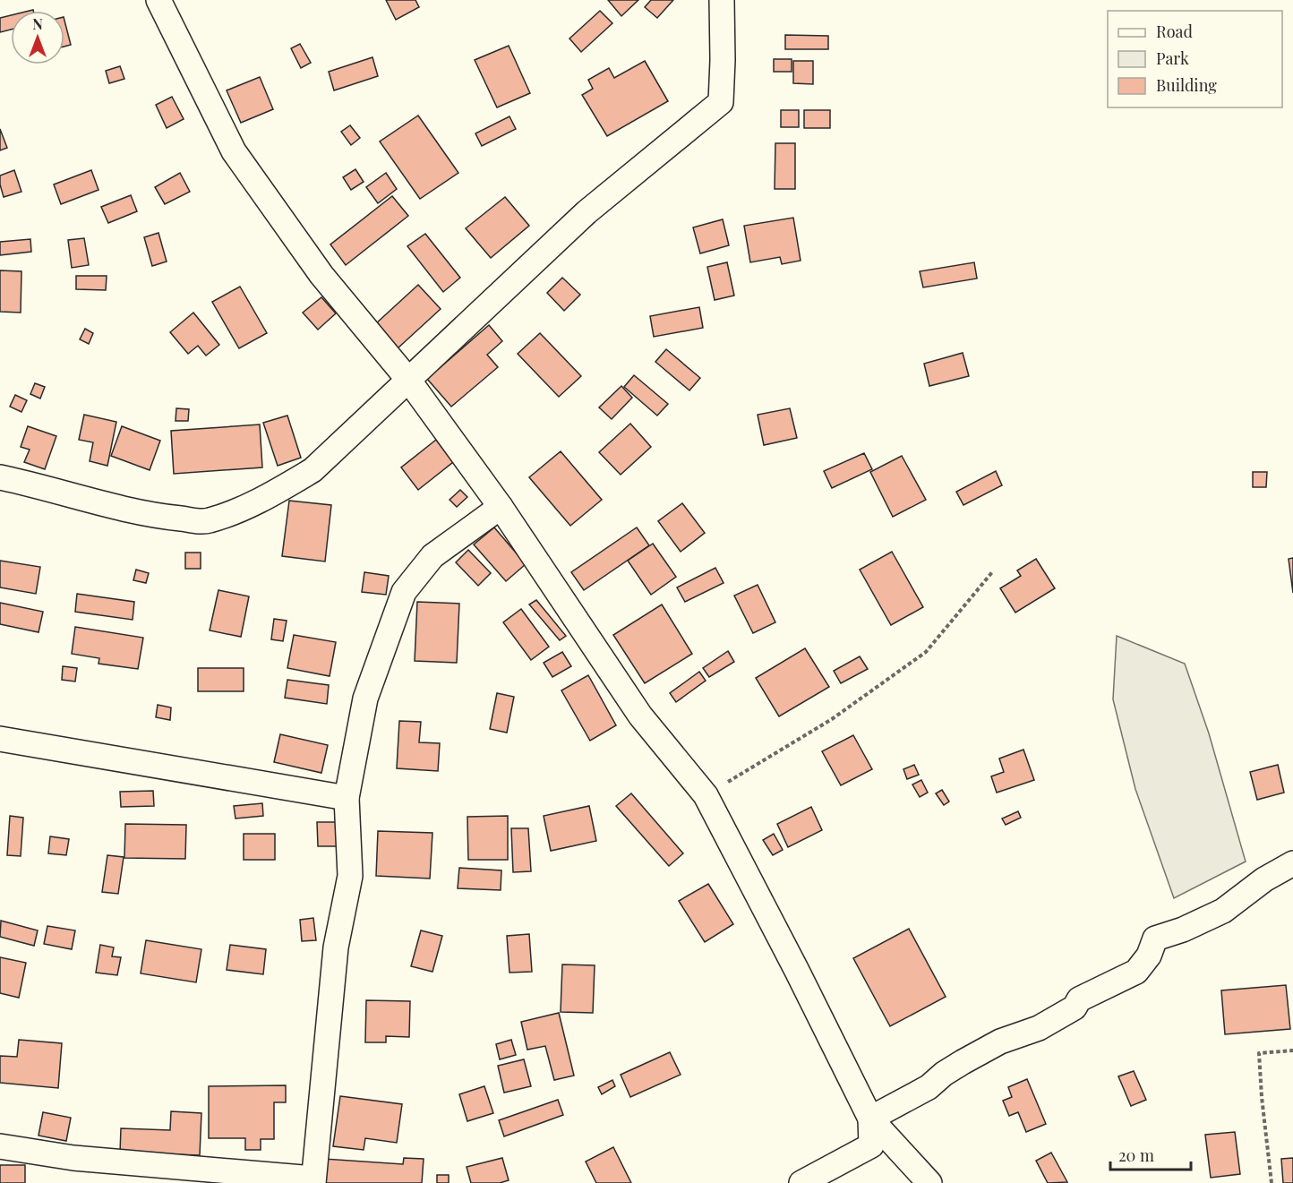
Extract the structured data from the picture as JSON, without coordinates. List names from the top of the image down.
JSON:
{
  "legend": ["Road", "Park", "Building"],
  "scale_bar": "20 m",
  "north": "top"
}
